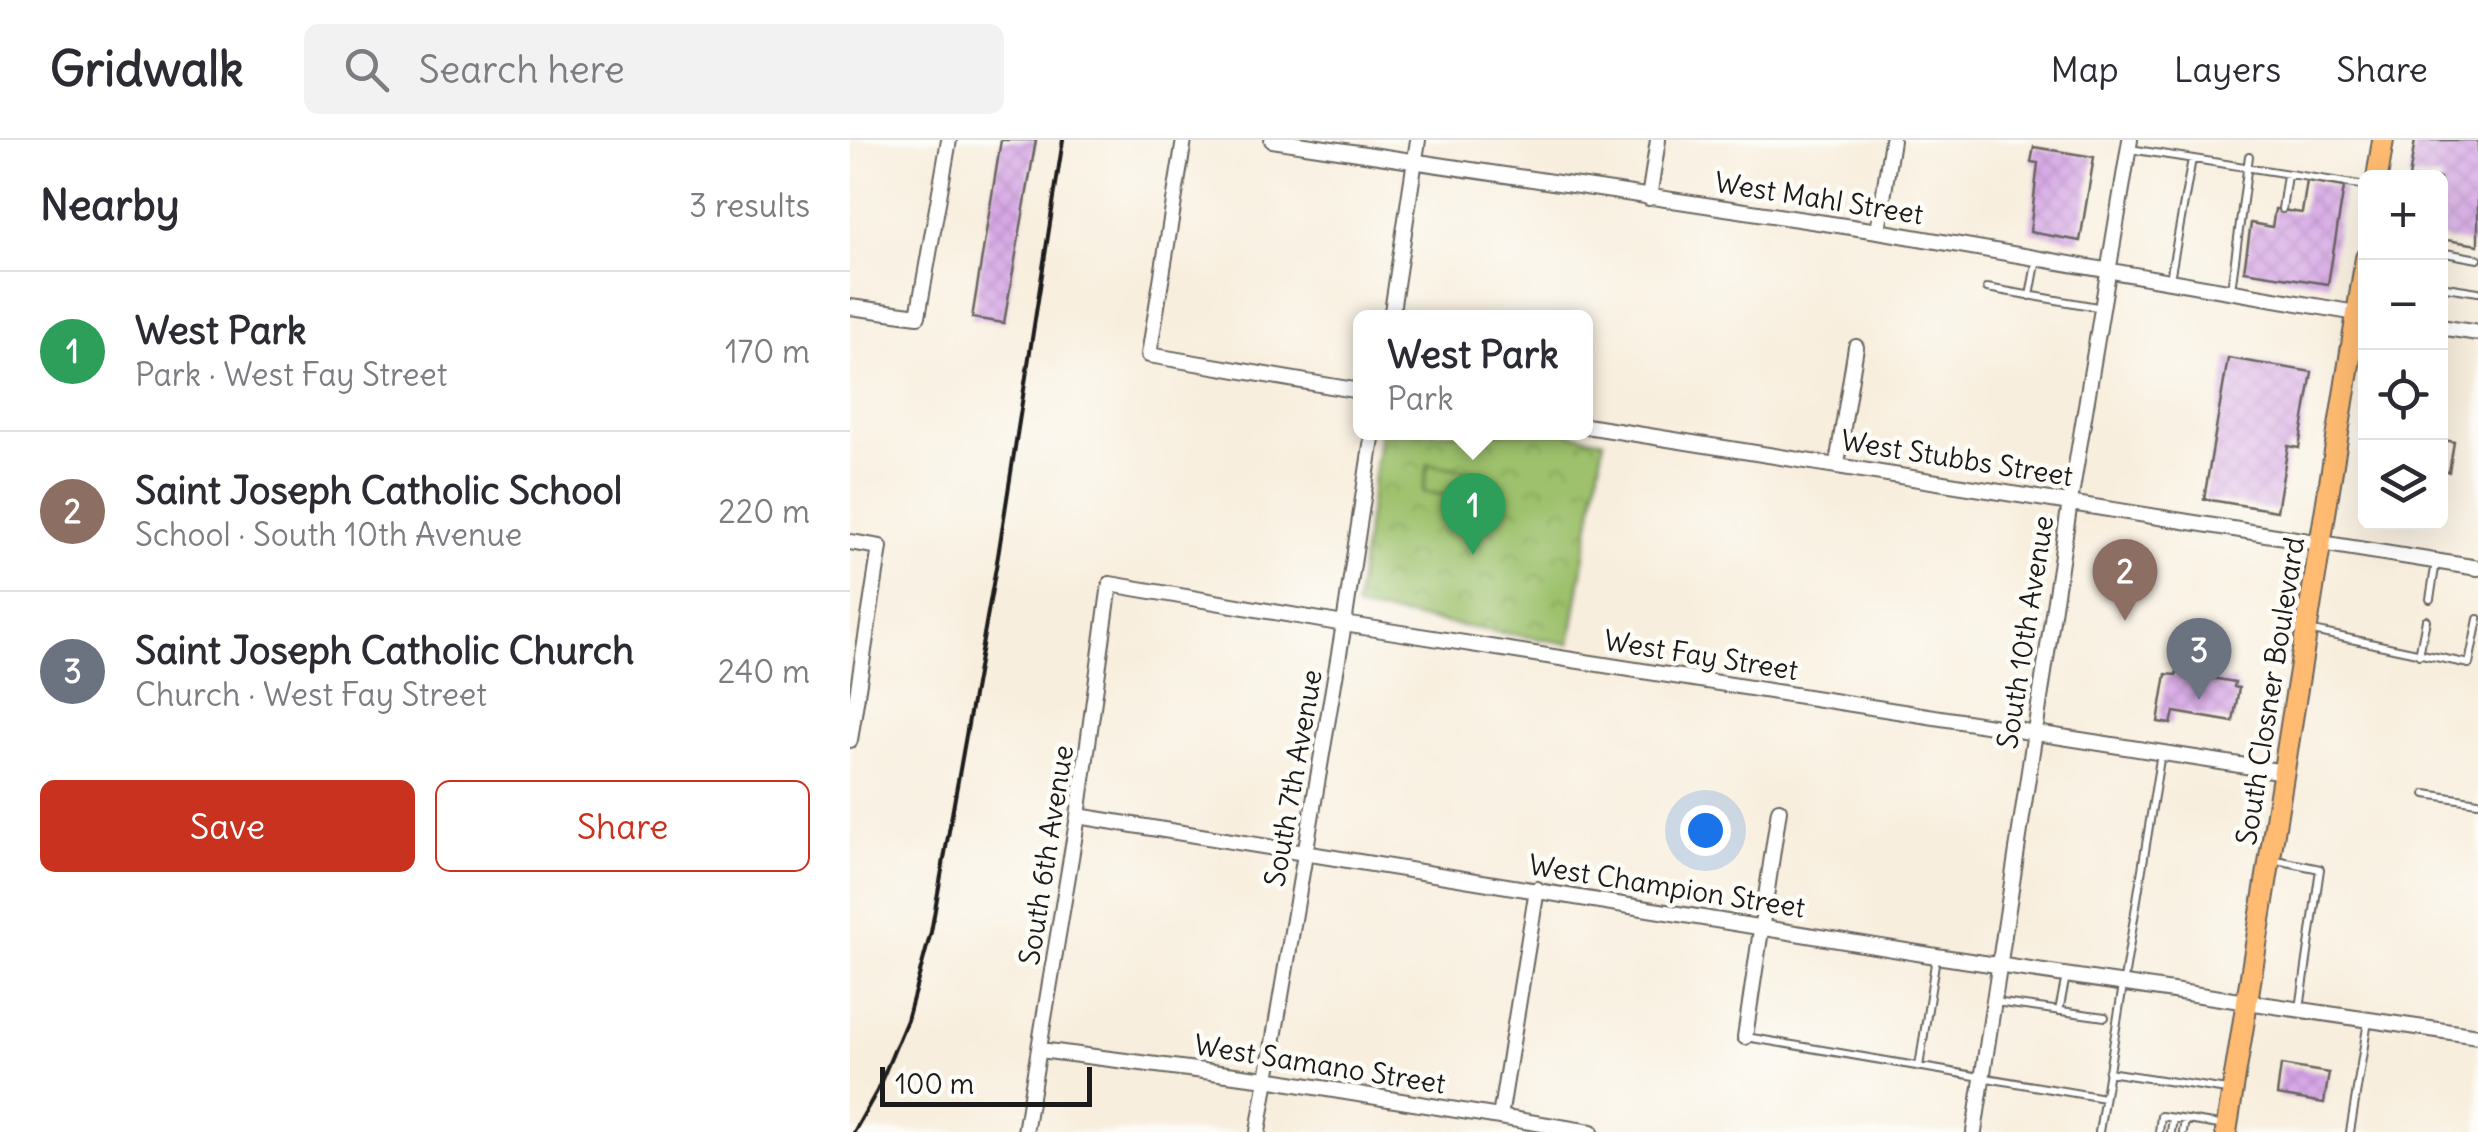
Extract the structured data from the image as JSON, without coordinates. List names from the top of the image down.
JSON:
{
  "streets": {
    "main road": ["South Closner Boulevard"],
    "street": [
      "West Mahl Street",
      "West Stubbs Street",
      "South 10th Avenue",
      "West Fay Street",
      "South 7th Avenue",
      "South 6th Avenue",
      "West Champion Street",
      "West Samano Street"
    ]
  },
  "crossings": [
    ["West Mahl Street", "South 10th Avenue"],
    ["West Stubbs Street", "South 10th Avenue"],
    ["West Stubbs Street", "South Closner Boulevard"],
    ["South 10th Avenue", "West Fay Street"],
    ["South 10th Avenue", "West Champion Street"],
    ["West Fay Street", "South Closner Boulevard"],
    ["West Fay Street", "South 7th Avenue"],
    ["West Fay Street", "South 6th Avenue"],
    ["South Closner Boulevard", "West Champion Street"],
    ["South 7th Avenue", "West Champion Street"],
    ["South 7th Avenue", "West Samano Street"],
    ["South 6th Avenue", "West Champion Street"],
    ["South 6th Avenue", "West Samano Street"]
  ],
  "scale_bar": "100 m",
  "page": {
    "header": "Gridwalk",
    "search": "Search here",
    "nav": ["Map", "Layers", "Share"],
    "heading": ["Nearby", "3 results"],
    "map_buttons": ["+", "−"],
    "list": [
      {
        "mark": "1",
        "name": "West Park",
        "note": "Park · West Fay Street",
        "value": "170 m"
      },
      {
        "mark": "2",
        "name": "Saint Joseph Catholic School",
        "note": "School · South 10th Avenue",
        "value": "220 m"
      },
      {
        "mark": "3",
        "name": "Saint Joseph Catholic Church",
        "note": "Church · West Fay Street",
        "value": "240 m"
      }
    ],
    "popup": ["West Park", "Park"],
    "pins": ["1", "2", "3"],
    "buttons": ["Save", "Share"],
    "scale": "100 m"
  }
}
